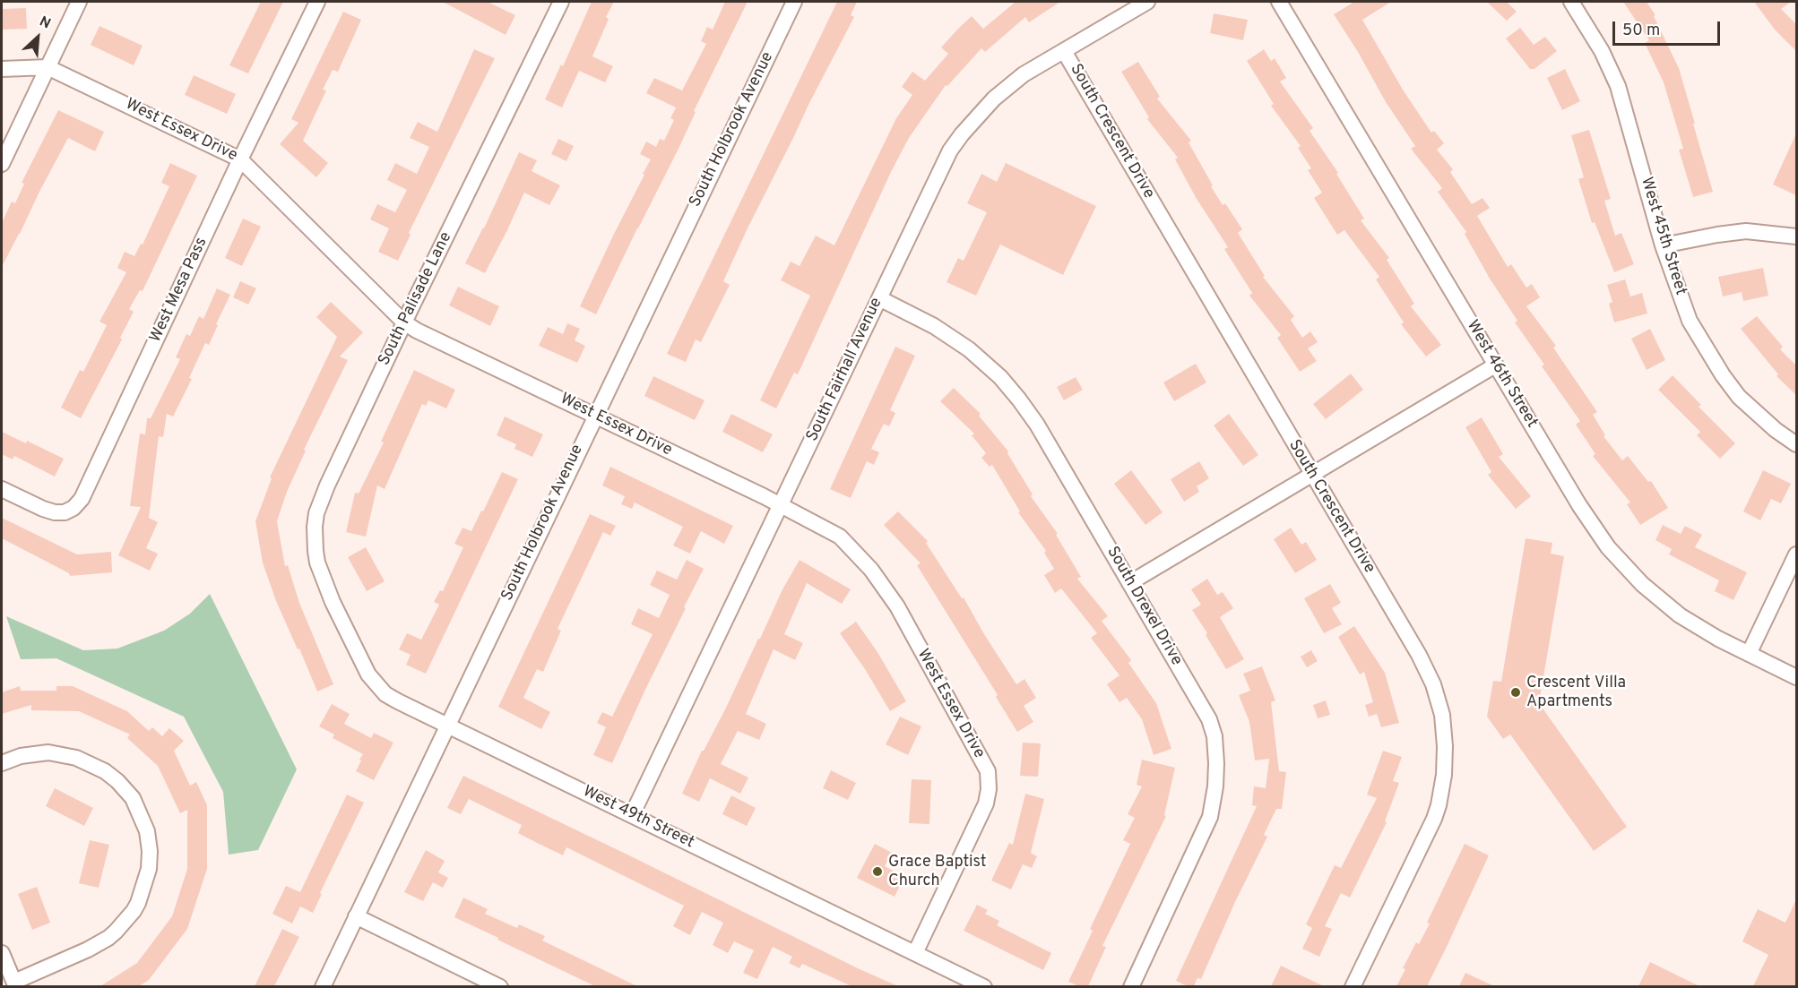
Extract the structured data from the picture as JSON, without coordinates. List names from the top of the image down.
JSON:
{
  "streets": {
    "street": [
      "South Holbrook Avenue",
      "West Essex Drive",
      "South Crescent Drive",
      "West 45th Street",
      "West Mesa Pass",
      "South Palisade Lane",
      "South Fairhall Avenue",
      "West 46th Street",
      "South Drexel Drive",
      "West 49th Street"
    ]
  },
  "crossings": [
    ["South Holbrook Avenue", "West Essex Drive"],
    ["South Holbrook Avenue", "West 49th Street"],
    ["West Essex Drive", "West Mesa Pass"],
    ["West Essex Drive", "South Palisade Lane"],
    ["West Essex Drive", "South Fairhall Avenue"],
    ["West Essex Drive", "West 49th Street"],
    ["South Crescent Drive", "South Fairhall Avenue"],
    ["South Palisade Lane", "West 49th Street"],
    ["South Fairhall Avenue", "South Drexel Drive"],
    ["South Fairhall Avenue", "West 49th Street"]
  ],
  "places": ["Crescent Villa Apartments", "Grace Baptist Church"],
  "scale_bar": "50 m",
  "north": "top right"
}
